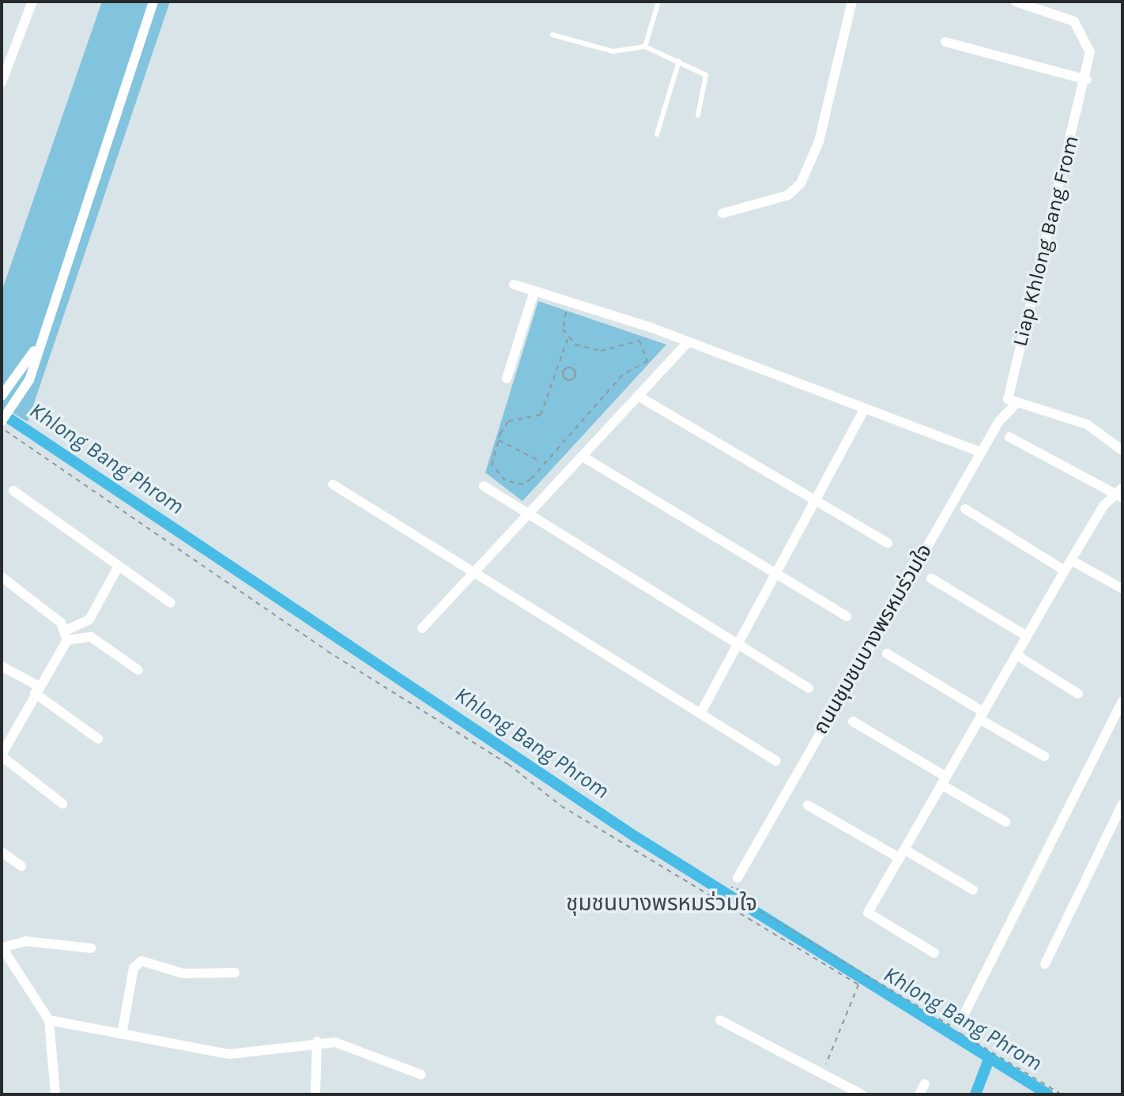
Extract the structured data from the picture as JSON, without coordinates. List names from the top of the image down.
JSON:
{
  "streets": {
    "street": ["Liap Khlong Bang From", "ถนนชุมชนบางพรหมร่วมใจ"]
  },
  "crossings": [
    ["Liap Khlong Bang From", "ถนนชุมชนบางพรหมร่วมใจ"]
  ],
  "districts": ["ชุมชนบางพรหมร่วมใจ"],
  "water": ["Khlong Bang Phrom"]
}
